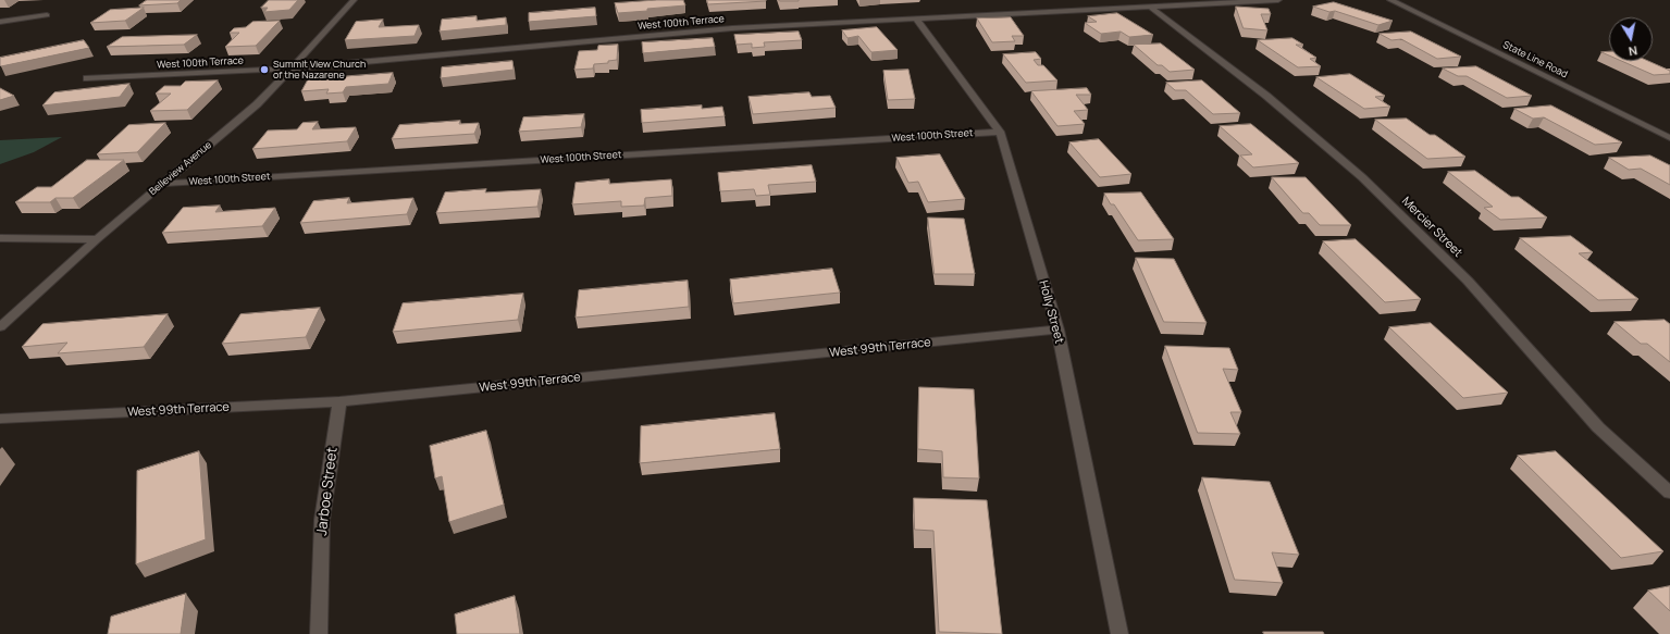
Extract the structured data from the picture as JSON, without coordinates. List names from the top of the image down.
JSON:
{
  "streets": {
    "street": [
      "West 100th Terrace",
      "State Line Road",
      "West 100th Street",
      "Belleview Avenue",
      "Mercier Street",
      "Holly Street",
      "West 99th Terrace",
      "Jarboe Street"
    ]
  },
  "crossings": [
    ["West 100th Terrace", "Belleview Avenue"],
    ["West 100th Terrace", "Mercier Street"],
    ["West 100th Terrace", "Holly Street"],
    ["West 100th Street", "Belleview Avenue"],
    ["West 100th Street", "Holly Street"],
    ["Holly Street", "West 99th Terrace"],
    ["West 99th Terrace", "Jarboe Street"]
  ],
  "places": ["Summit View Church of the Nazarene"],
  "north": "bottom"
}
